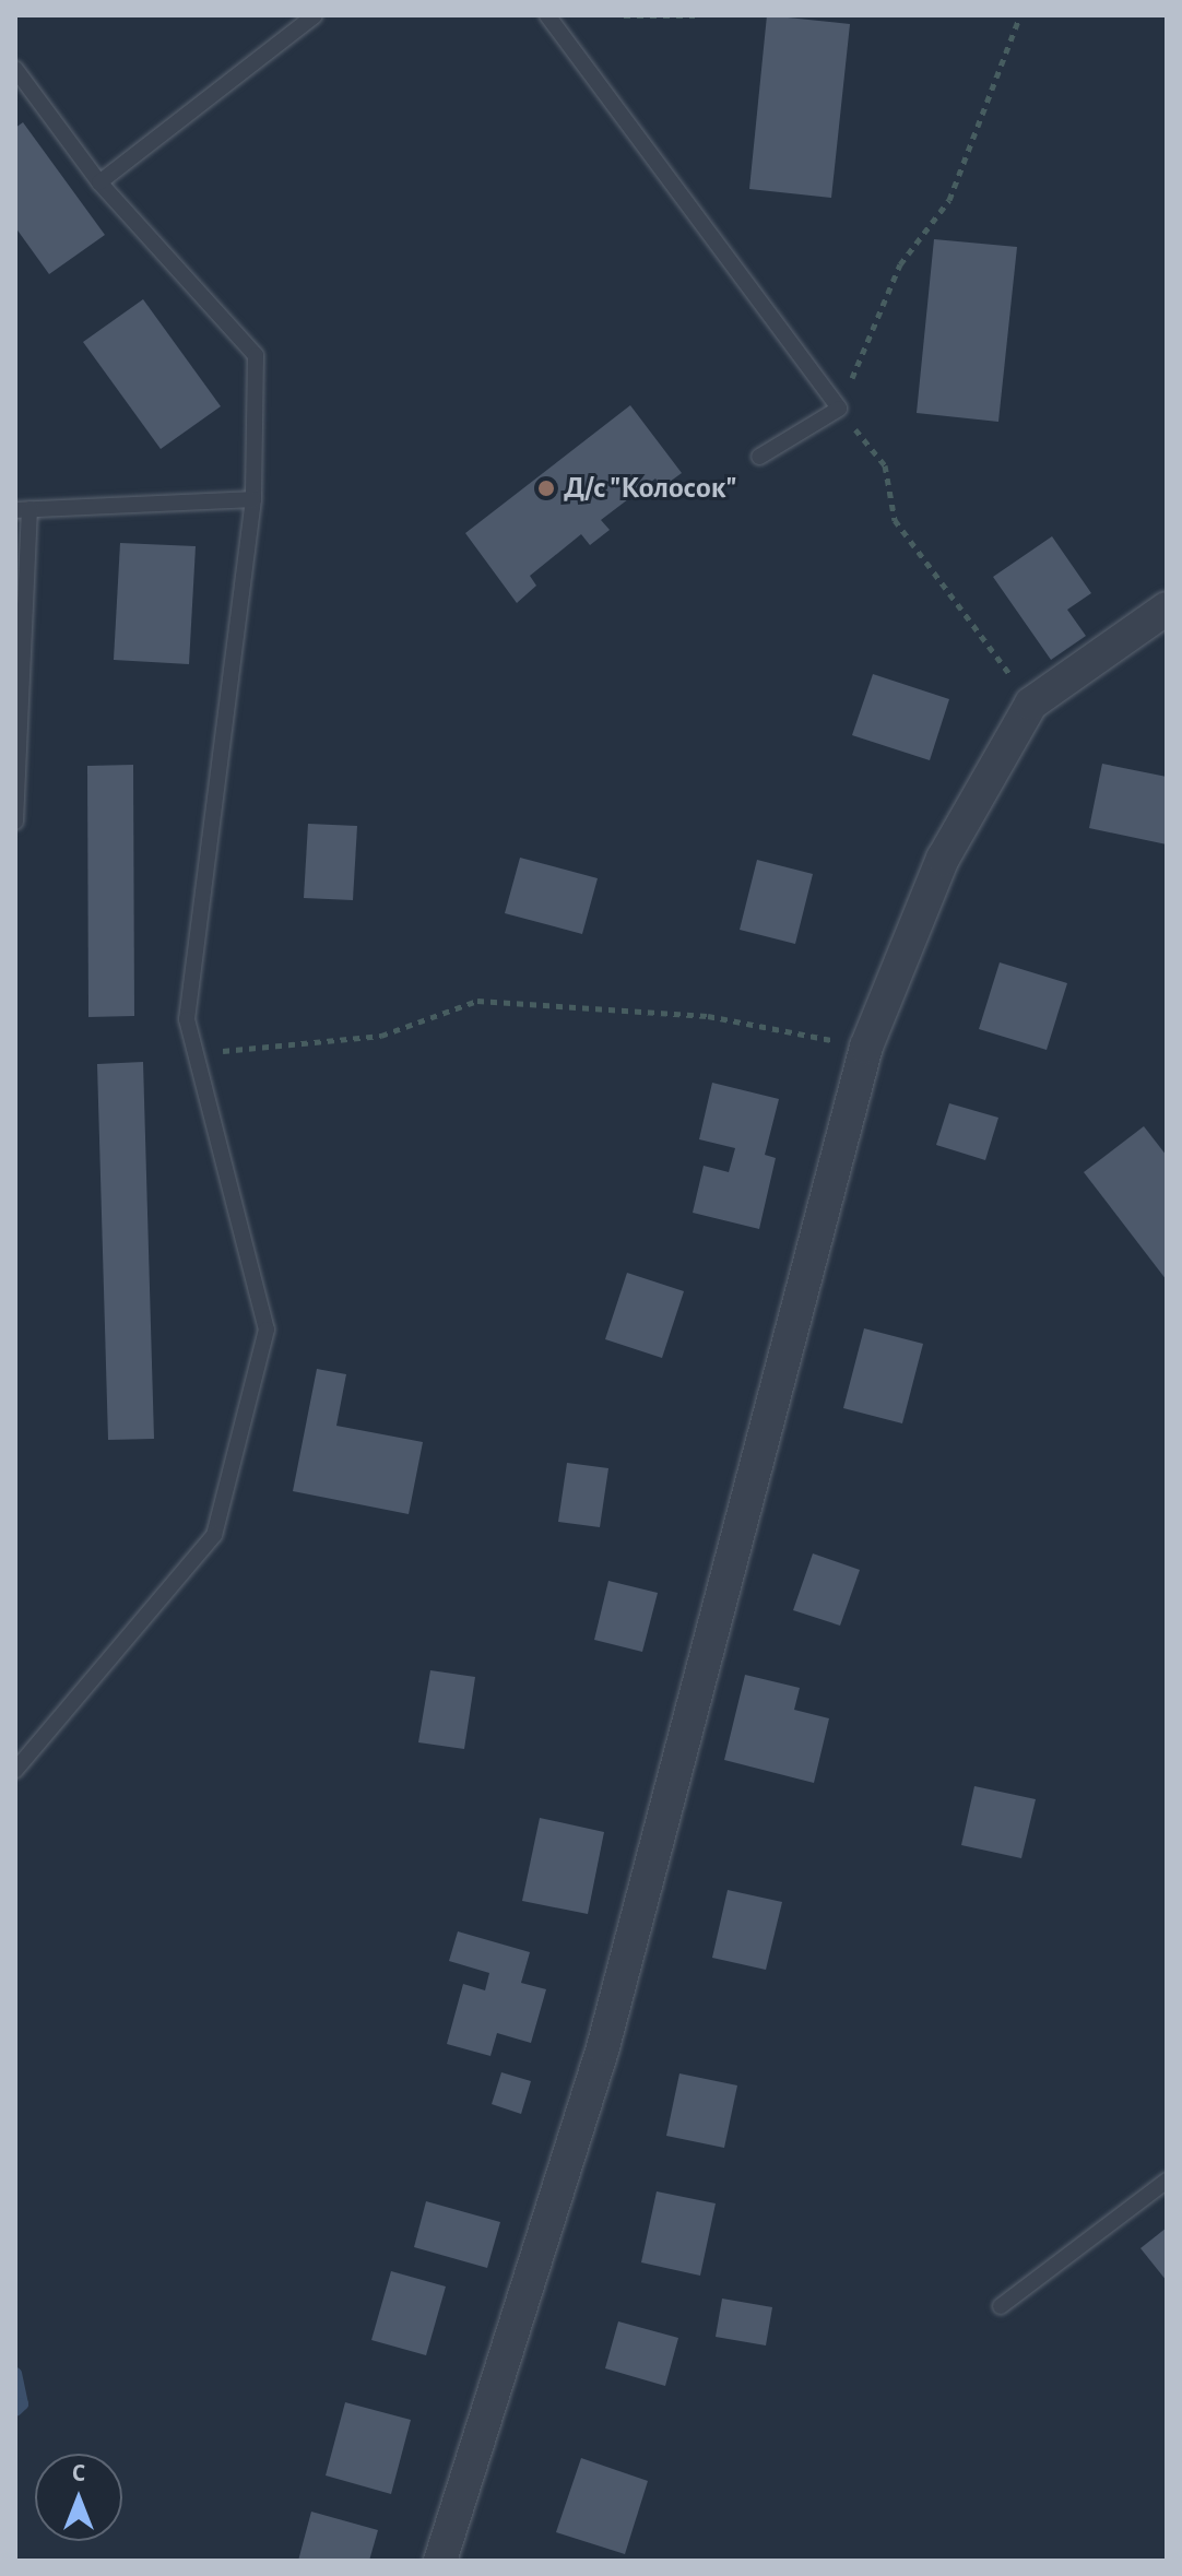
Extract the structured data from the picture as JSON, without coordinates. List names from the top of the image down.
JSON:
{
  "places": ["Д/c \"Колосок\""],
  "north": "top"
}
